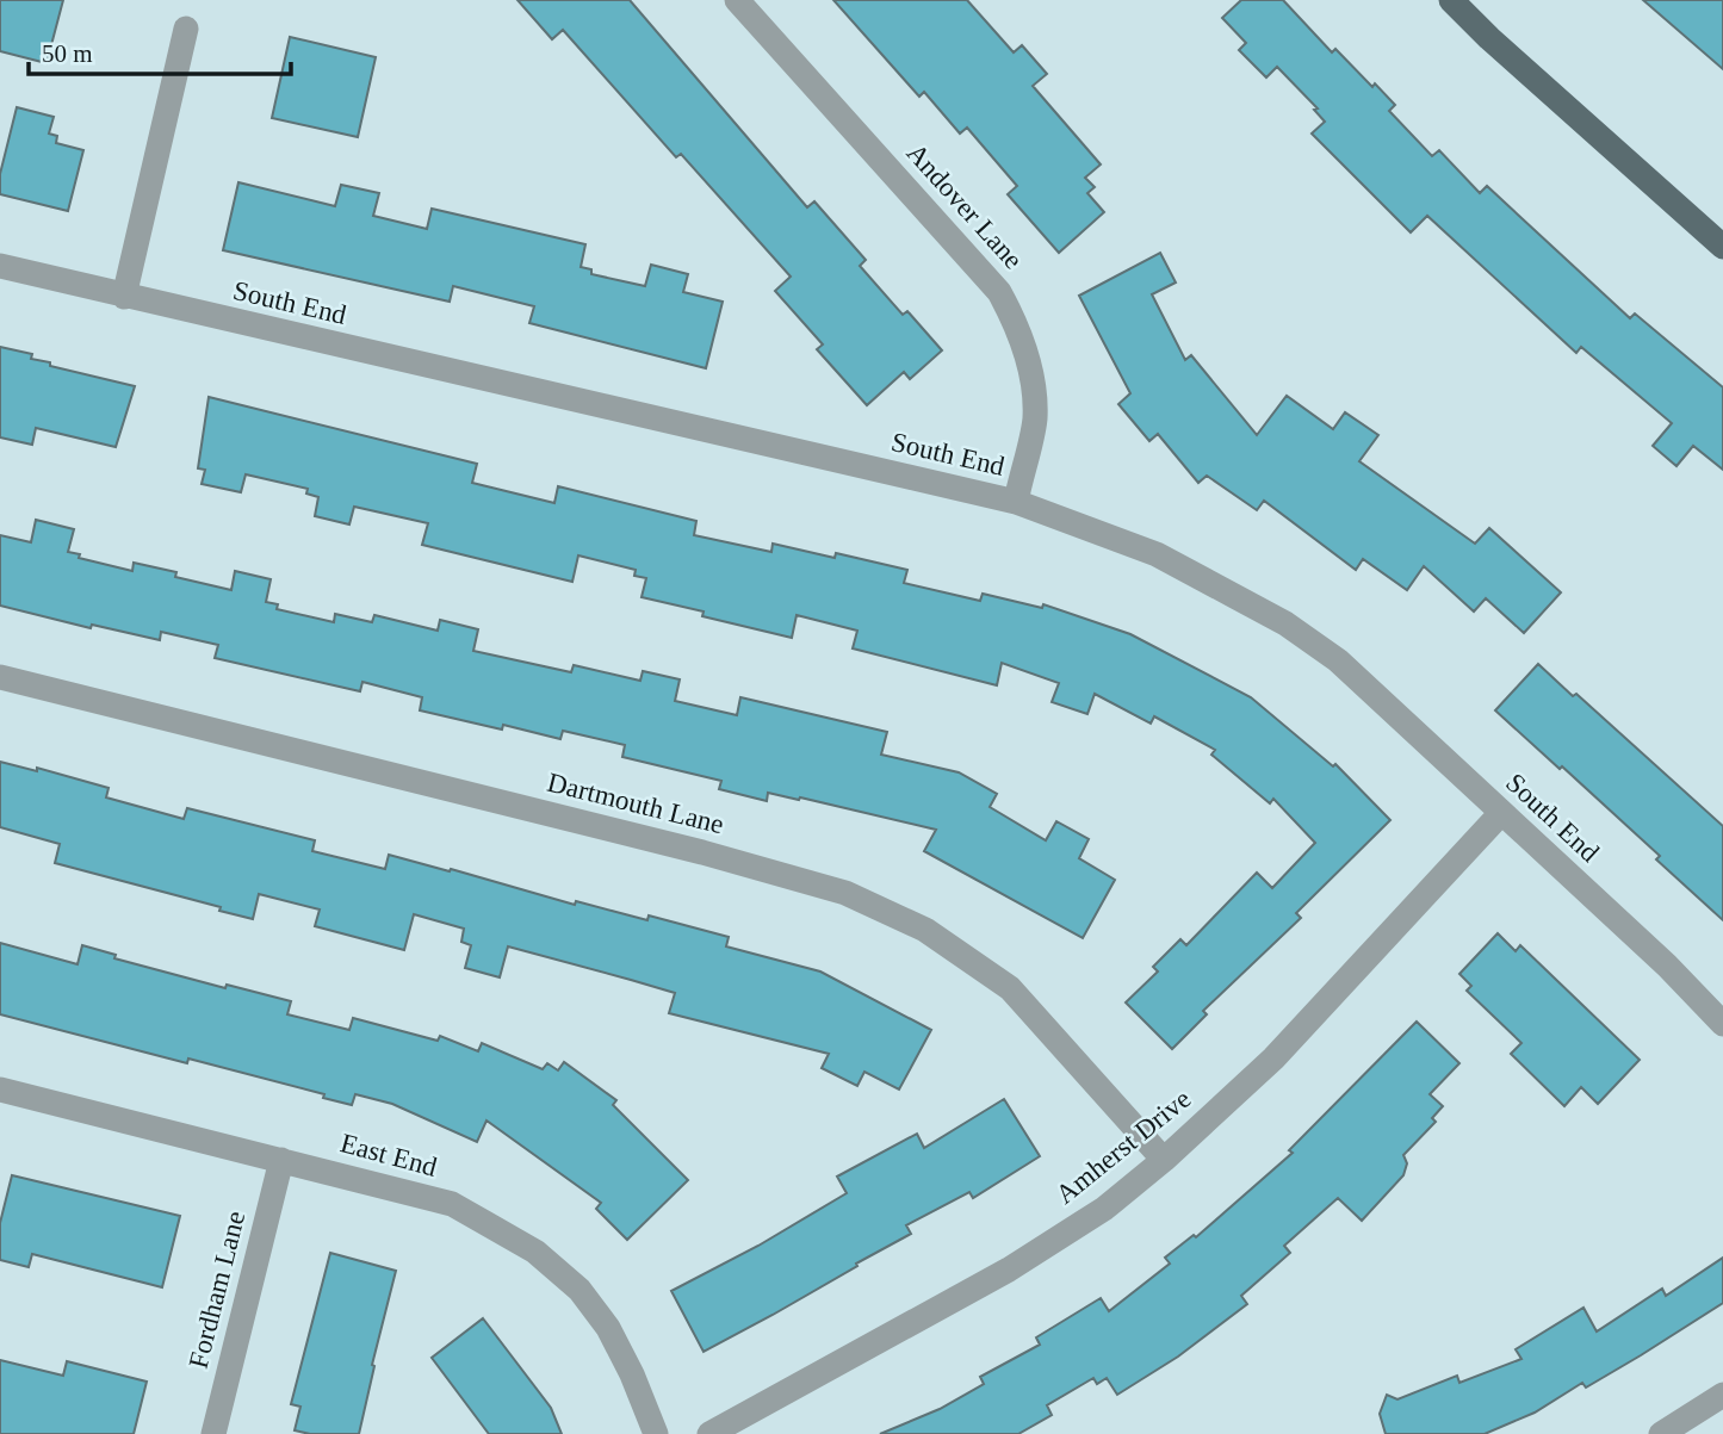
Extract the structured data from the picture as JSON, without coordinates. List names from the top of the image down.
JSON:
{
  "streets": {
    "street": [
      "Andover Lane",
      "South End",
      "Dartmouth Lane",
      "Amherst Drive",
      "East End",
      "Fordham Lane"
    ]
  },
  "crossings": [
    ["Andover Lane", "South End"],
    ["South End", "Amherst Drive"],
    ["Dartmouth Lane", "Amherst Drive"],
    ["East End", "Fordham Lane"]
  ],
  "scale_bar": "50 m"
}
